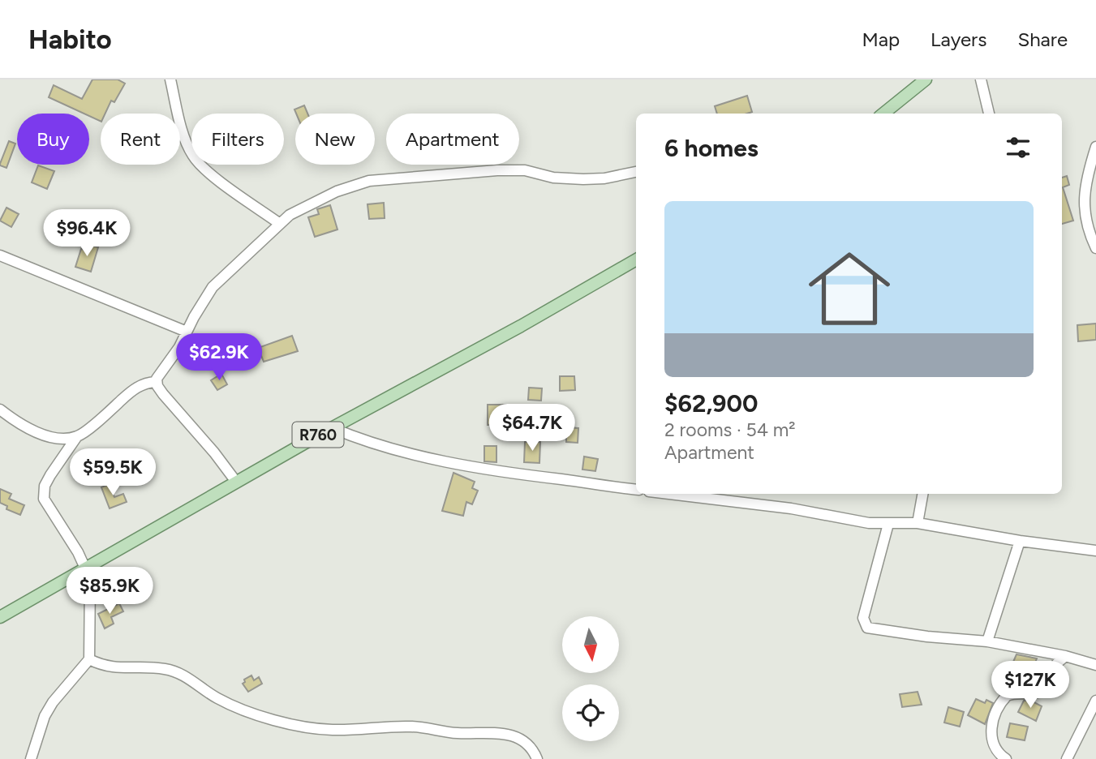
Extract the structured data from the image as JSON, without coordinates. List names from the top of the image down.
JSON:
{
  "streets": {
    "main road": ["R760"]
  },
  "north": "bottom",
  "page": {
    "header": "Habito",
    "nav": ["Map", "Layers", "Share"],
    "chip": [
      "Buy",
      "Rent",
      "Filters",
      "New",
      "Apartment"
    ],
    "heading": "6 homes",
    "list": [
      {
        "name": "$62,900",
        "note": "2 rooms · 54 m² · Apartment"
      }
    ],
    "price": [
      "$96.4K",
      "$62.9K",
      "$64.7K",
      "$59.5K",
      "$85.9K",
      "$127K"
    ]
  }
}
